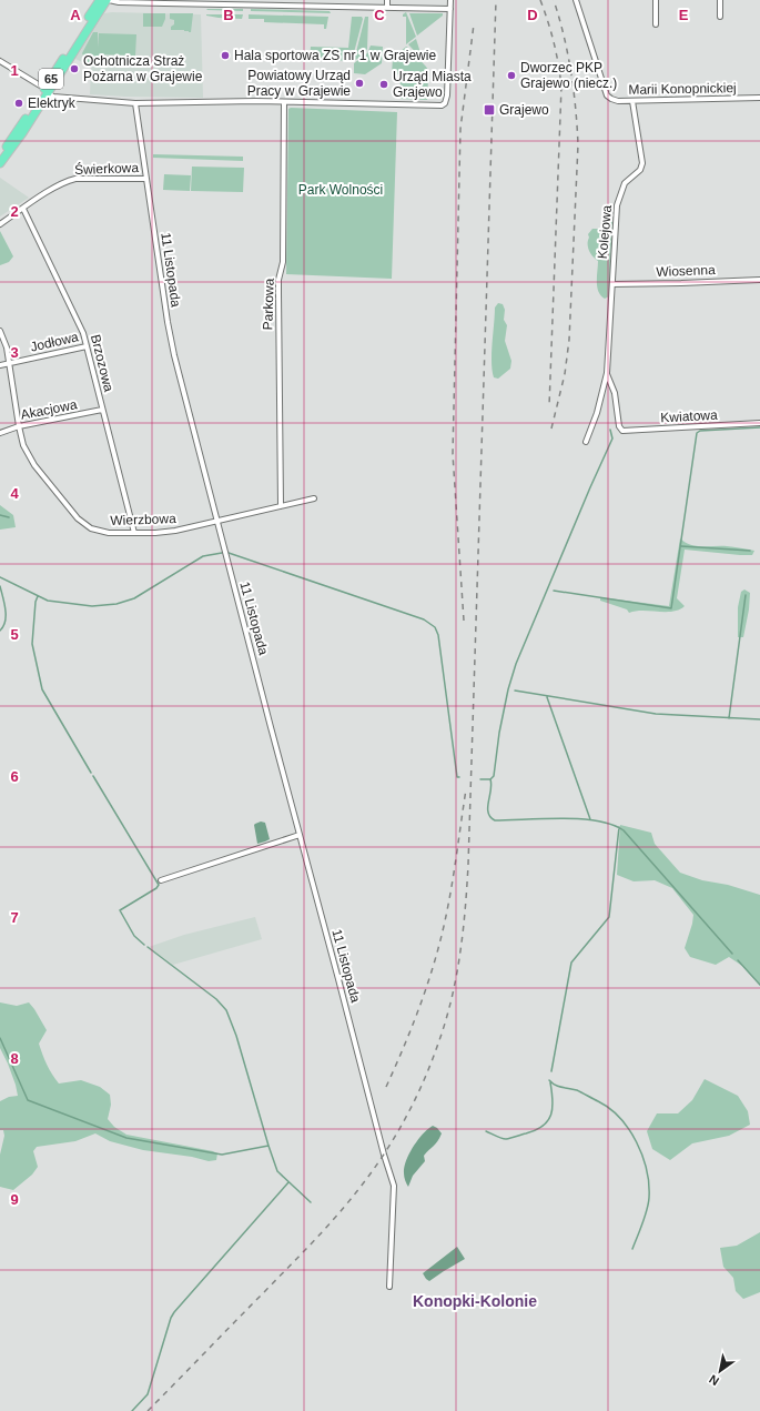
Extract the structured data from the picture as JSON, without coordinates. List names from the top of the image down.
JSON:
{
  "streets": {
    "main road": ["65"],
    "street": [
      "Marii Konopnickiej",
      "Świerkowa",
      "Kolejowa",
      "11 Listopada",
      "Wiosenna",
      "Parkowa",
      "Jodłowa",
      "Brzozowa",
      "Akacjowa",
      "Kwiatowa",
      "Wierzbowa"
    ]
  },
  "crossings": [
    ["Marii Konopnickiej", "Kolejowa"],
    ["Świerkowa", "11 Listopada"],
    ["Świerkowa", "Brzozowa"],
    ["Kolejowa", "Wiosenna"],
    ["Kolejowa", "Kwiatowa"],
    ["11 Listopada", "Wierzbowa"],
    ["Parkowa", "Wierzbowa"],
    ["Jodłowa", "Brzozowa"],
    ["Jodłowa", "Wierzbowa"],
    ["Brzozowa", "Akacjowa"],
    ["Brzozowa", "Wierzbowa"],
    ["Akacjowa", "Wierzbowa"]
  ],
  "districts": ["Konopki-Kolonie"],
  "parks": ["Park Wolności"],
  "places": {
    "other": [
      "Hala sportowa ZS nr 1 w Grajewie",
      "Ochotnicza Straż Pożarna w Grajewie",
      "Dworzec PKP Grajewo (niecz.)",
      "Powiatowy Urząd Pracy w Grajewie",
      "Urząd Miasta Grajewo",
      "Elektryk"
    ],
    "transit": ["Grajewo"]
  },
  "north": "bottom left",
  "grid": {
    "columns": [
      "A",
      "B",
      "C",
      "D",
      "E"
    ],
    "rows": [
      "1",
      "2",
      "3",
      "4",
      "5",
      "6",
      "7",
      "8",
      "9"
    ]
  }
}
